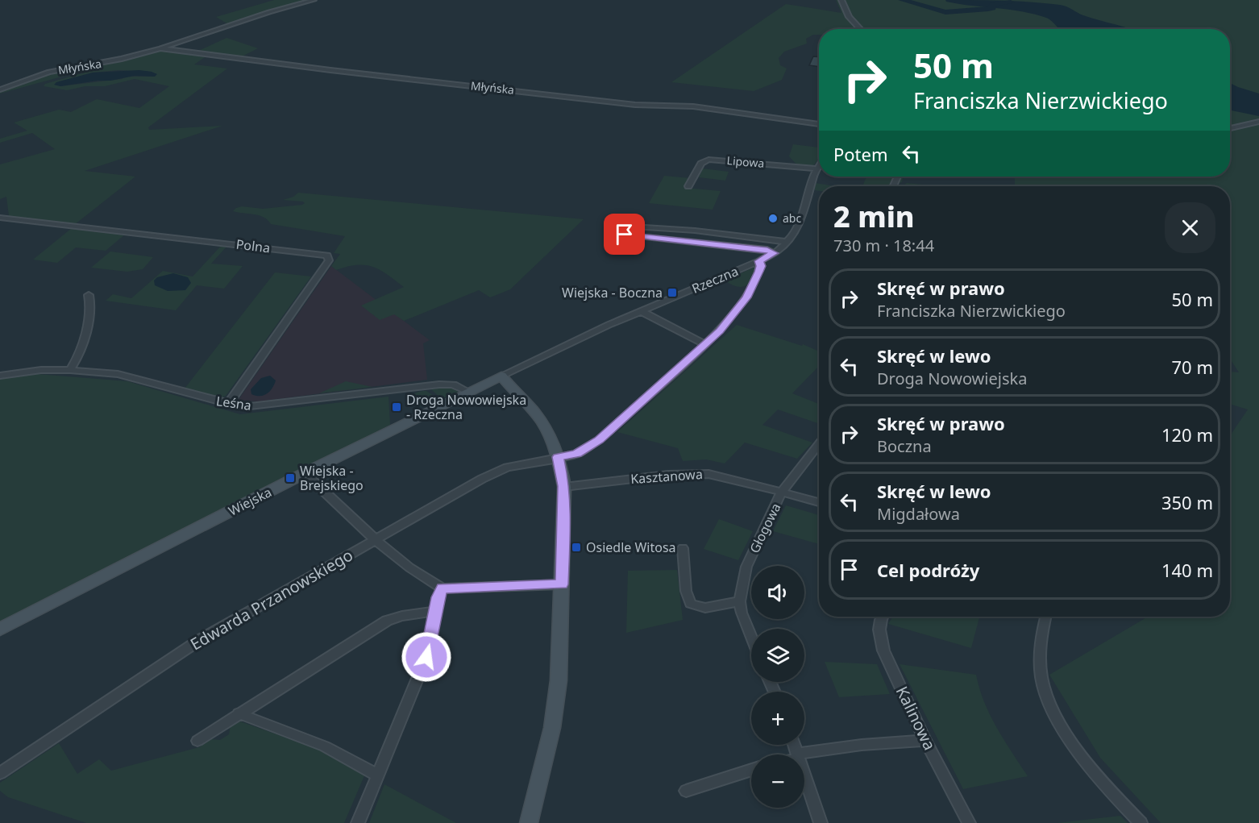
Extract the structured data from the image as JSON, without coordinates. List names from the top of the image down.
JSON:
{
  "streets": {
    "street": [
      "Młyńska",
      "Lipowa",
      "Polna",
      "Rzeczna",
      "Leśna",
      "Kasztanowa",
      "Wiejska",
      "Głogowa",
      "Edwarda Przanowskiego",
      "Kalinowa"
    ]
  },
  "crossings": [
    ["Lipowa", "Rzeczna"],
    ["Polna", "Leśna"],
    ["Rzeczna", "Wiejska"],
    ["Rzeczna", "Edwarda Przanowskiego"],
    ["Leśna", "Wiejska"],
    ["Kasztanowa", "Głogowa"]
  ],
  "places": {
    "other": ["abc"],
    "transit": [
      "Wiejska - Boczna",
      "Droga Nowowiejska - Rzeczna",
      "Wiejska - Brejskiego",
      "Osiedle Witosa"
    ]
  },
  "page": {
    "turn": ["50 m", "Franciszka Nierzwickiego"],
    "then": "Potem",
    "heading": ["2 min", "730 m · 18:44"],
    "list": [
      {
        "name": "Skręć w prawo",
        "note": "Franciszka Nierzwickiego",
        "value": "50 m"
      },
      {
        "name": "Skręć w lewo",
        "note": "Droga Nowowiejska",
        "value": "70 m"
      },
      {
        "name": "Skręć w prawo",
        "note": "Boczna",
        "value": "120 m"
      },
      {
        "name": "Skręć w lewo",
        "note": "Migdałowa",
        "value": "350 m"
      },
      {
        "name": "Cel podróży",
        "value": "140 m"
      }
    ],
    "map_buttons": ["+", "−"]
  }
}
